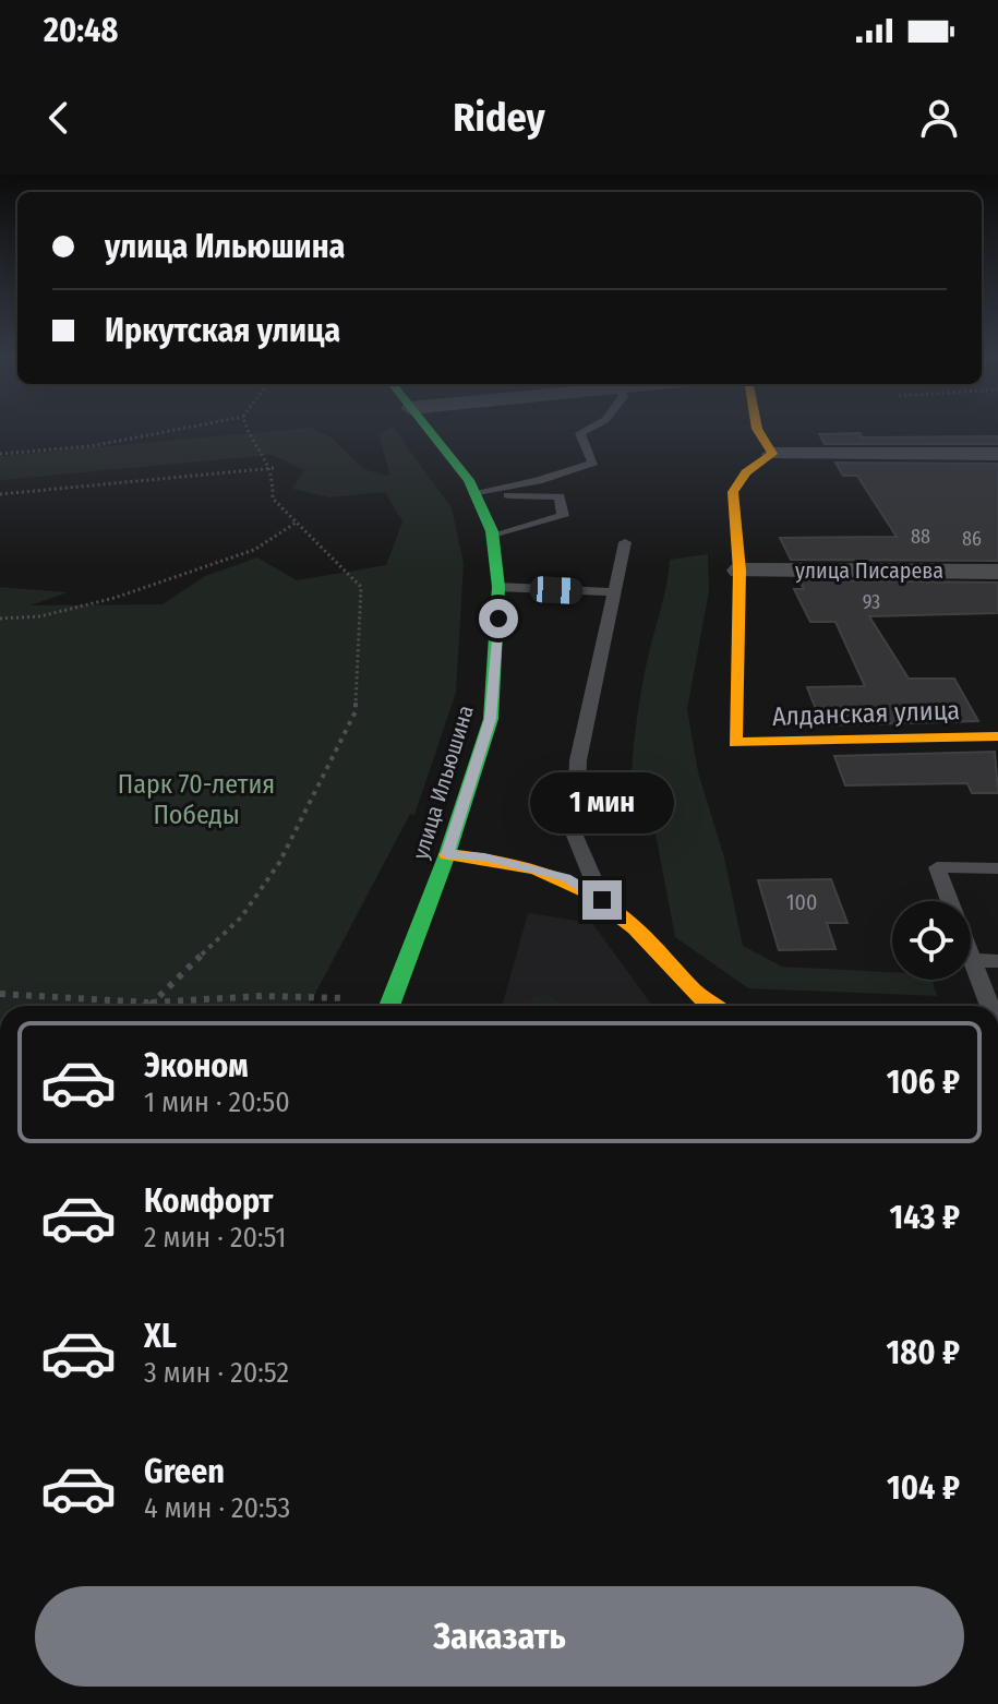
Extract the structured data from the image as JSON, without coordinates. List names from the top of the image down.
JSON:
{
  "streets": {
    "main road": ["Алданская улица", "улица Ильюшина"],
    "street": ["улица Писарева"]
  },
  "crossings": [
    ["улица Писарева", "Алданская улица"]
  ],
  "parks": ["Парк 70-летия Победы"],
  "house_numbers": [
    "88",
    "86",
    "93",
    "100"
  ],
  "page": {
    "status": "20:48",
    "header": "Ridey",
    "banner": ["улица Ильюшина", "Иркутская улица"],
    "bubble": "1 мин",
    "list": [
      {
        "name": "Эконом",
        "note": "1 мин · 20:50",
        "value": "106 ₽"
      },
      {
        "name": "Комфорт",
        "note": "2 мин · 20:51",
        "value": "143 ₽"
      },
      {
        "name": "XL",
        "note": "3 мин · 20:52",
        "value": "180 ₽"
      },
      {
        "name": "Green",
        "note": "4 мин · 20:53",
        "value": "104 ₽"
      }
    ],
    "buttons": "Заказать"
  }
}
